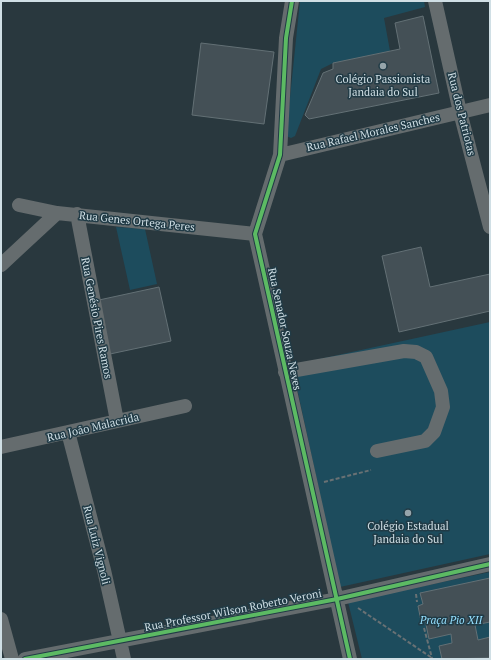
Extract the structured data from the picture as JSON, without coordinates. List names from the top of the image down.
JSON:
{
  "streets": {
    "street": [
      "Rua dos Patriotas",
      "Rua Rafael Morales Sanches",
      "Rua Genes Ortega Peres",
      "Rua Genésio Pires Ramos",
      "Rua Senador Souza Neves",
      "Rua João Malacrida",
      "Rua Luiz Vignoli",
      "Rua Professor Wilson Roberto Veroni"
    ]
  },
  "crossings": [
    ["Rua dos Patriotas", "Rua Rafael Morales Sanches"],
    ["Rua Rafael Morales Sanches", "Rua Senador Souza Neves"],
    ["Rua Genes Ortega Peres", "Rua Genésio Pires Ramos"],
    ["Rua Genes Ortega Peres", "Rua Senador Souza Neves"],
    ["Rua Genésio Pires Ramos", "Rua João Malacrida"],
    ["Rua Senador Souza Neves", "Rua Professor Wilson Roberto Veroni"],
    ["Rua João Malacrida", "Rua Luiz Vignoli"],
    ["Rua Luiz Vignoli", "Rua Professor Wilson Roberto Veroni"]
  ],
  "parks": ["Praça Pio XII"],
  "places": ["Colégio Passionista Jandaia do Sul", "Colégio Estadual Jandaia do Sul"]
}
